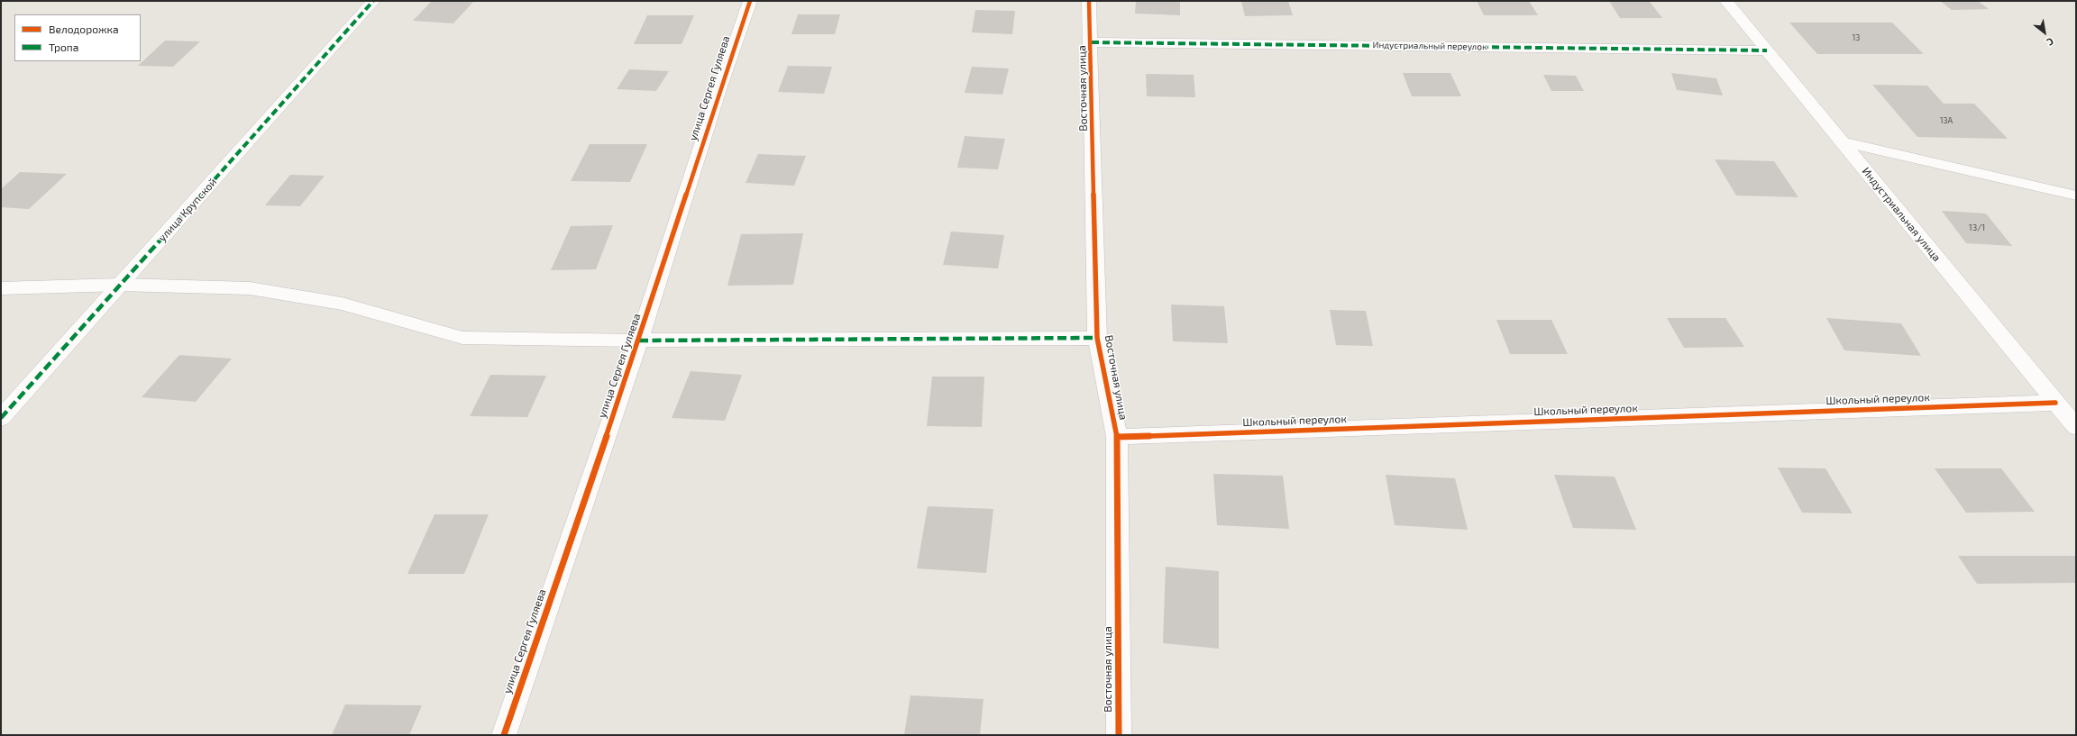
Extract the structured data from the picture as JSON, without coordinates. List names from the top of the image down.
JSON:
{
  "streets": {
    "street": [
      "Индустриальный переулок",
      "улица Сергея Гуляева",
      "Восточная улица",
      "улица Крупской",
      "Индустриальная улица",
      "Школьный переулок"
    ]
  },
  "crossings": [
    ["Индустриальный переулок", "Восточная улица"],
    ["Индустриальный переулок", "Индустриальная улица"],
    ["Восточная улица", "Школьный переулок"],
    ["Индустриальная улица", "Школьный переулок"]
  ],
  "house_numbers": ["13", "13А", "13/1"],
  "legend": ["Велодорожка", "Тропа"],
  "north": "bottom right"
}
